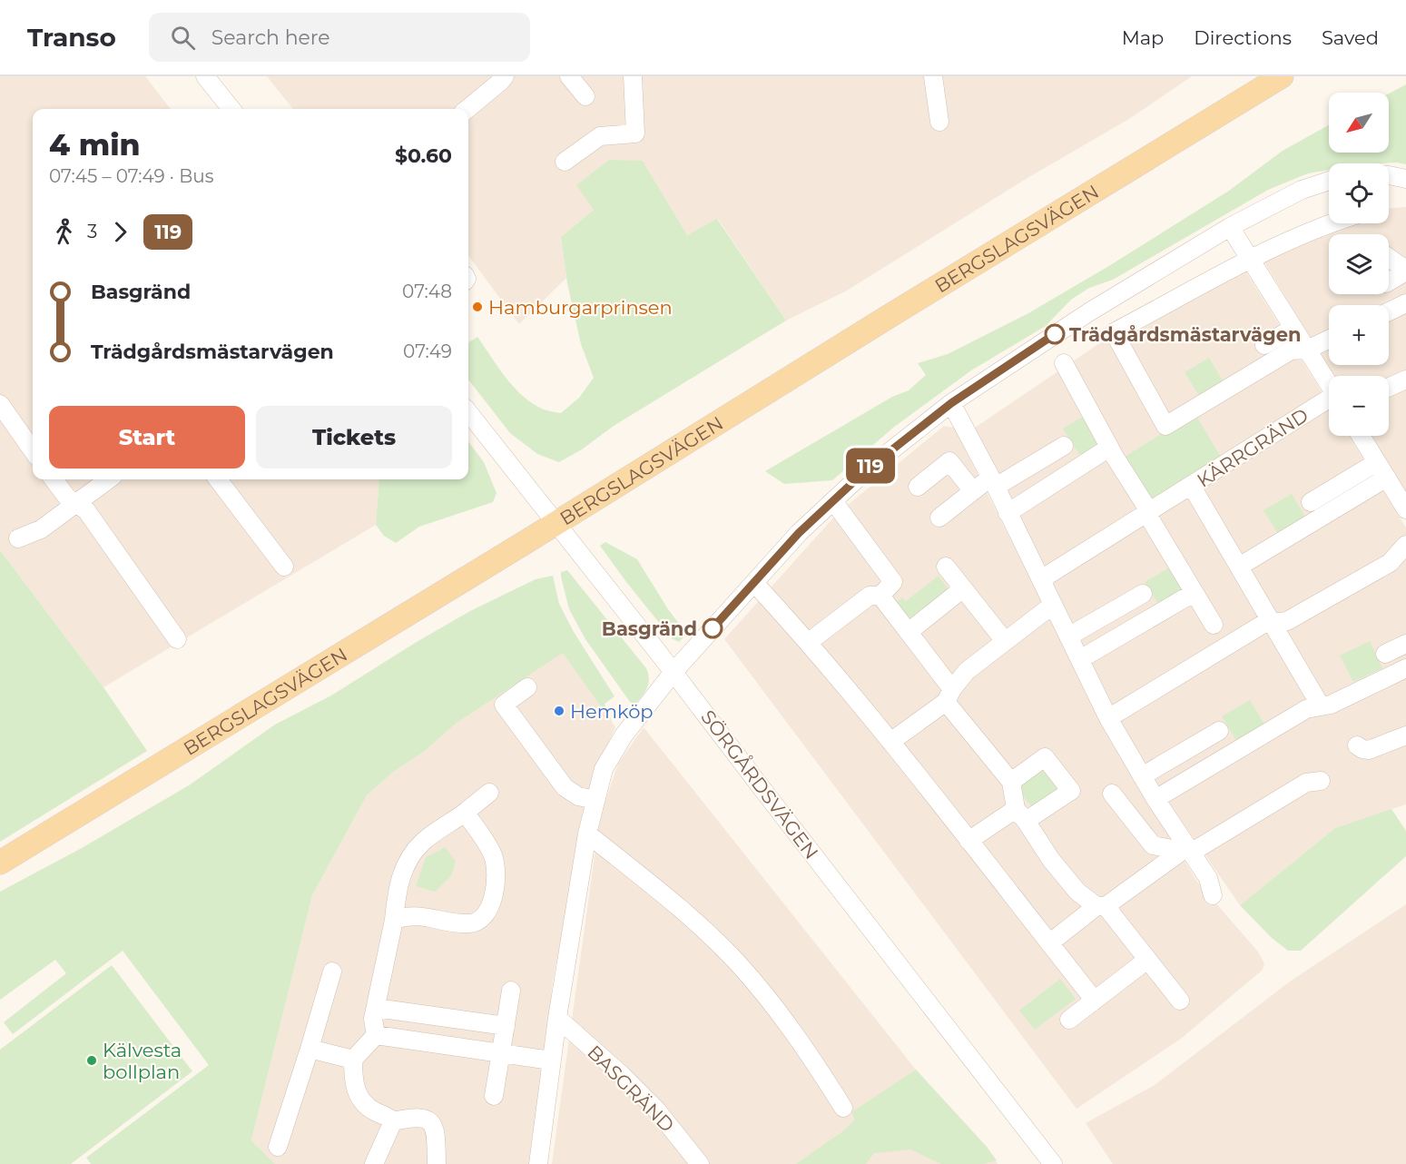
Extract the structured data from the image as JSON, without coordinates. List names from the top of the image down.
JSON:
{
  "streets": {
    "main road": ["BERGSLAGSVÄGEN"],
    "street": ["KÄRRGRÄND", "SÖRGÅRDSVÄGEN", "BASGRÄND"]
  },
  "crossings": [
    ["BERGSLAGSVÄGEN", "SÖRGÅRDSVÄGEN"]
  ],
  "places": [
    "Hamburgarprinsen",
    "Trädgårdsmästarvägen",
    "Basgränd",
    "Hemköp",
    "Kälvesta bollplan"
  ],
  "lines": ["bus line 119"],
  "north": "bottom left",
  "page": {
    "header": "Transo",
    "search": "Search here",
    "nav": ["Map", "Directions", "Saved"],
    "on_map": "119",
    "map_buttons": ["+", "−"],
    "heading": ["4 min", "07:45 – 07:49 · Bus", "$0.60"],
    "legs": ["3", "119"],
    "list": [
      {
        "name": "Basgränd",
        "value": "07:48"
      },
      {
        "name": "Trädgårdsmästarvägen",
        "value": "07:49"
      }
    ],
    "buttons": ["Start", "Tickets"]
  }
}
